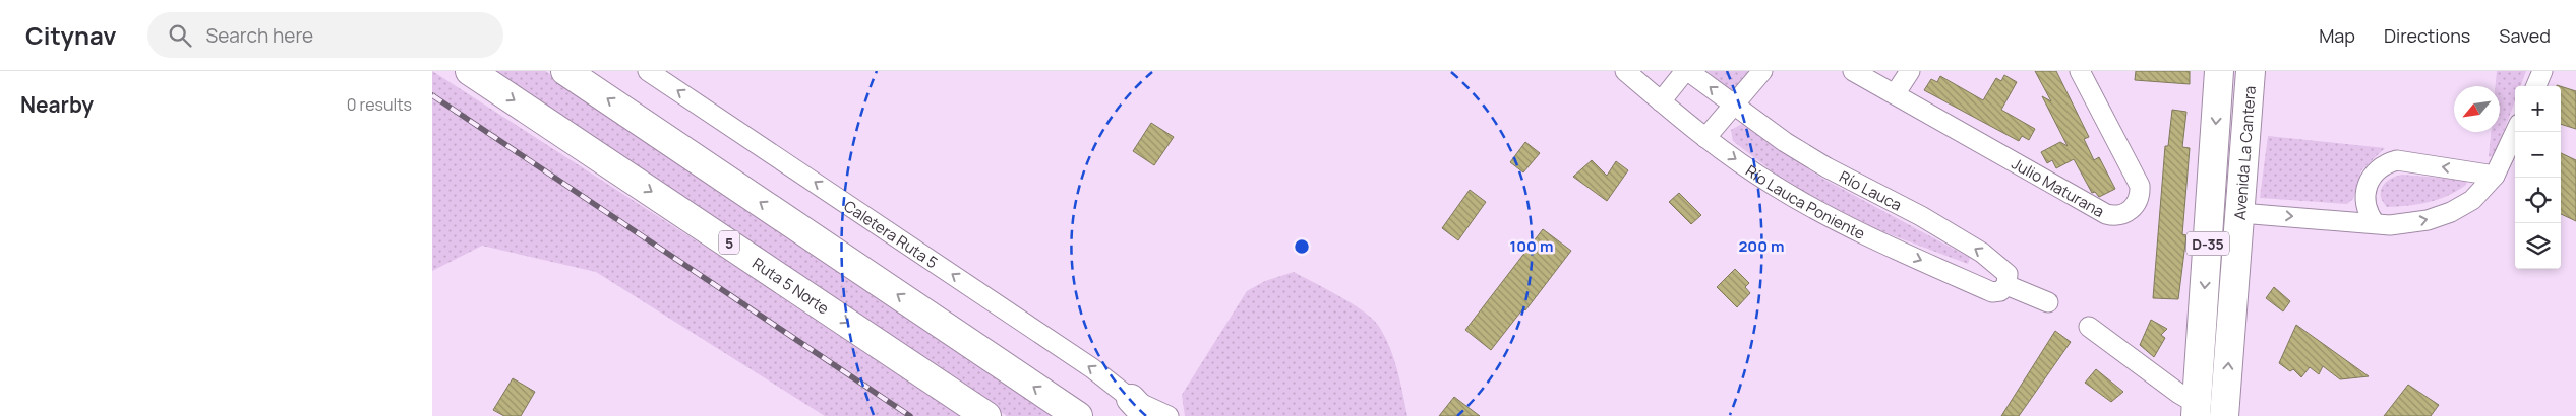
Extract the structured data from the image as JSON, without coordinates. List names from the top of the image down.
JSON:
{
  "streets": {
    "highway": [
      "Avenida La Cantera",
      "5",
      "D-35",
      "Ruta 5 Norte"
    ],
    "street": [
      "Julio Maturana",
      "Río Lauca",
      "Río Lauca Poniente",
      "Caletera Ruta 5"
    ]
  },
  "crossings": [
    ["Río Lauca", "Río Lauca Poniente"]
  ],
  "one_way": ["Río Lauca", "Río Lauca Poniente", "Caletera Ruta 5"],
  "north": "bottom left",
  "page": {
    "header": "Citynav",
    "search": "Search here",
    "nav": ["Map", "Directions", "Saved"],
    "heading": ["Nearby", "0 results"],
    "map_buttons": ["+", "−"]
  },
  "rings": ["100 m", "200 m"]
}
